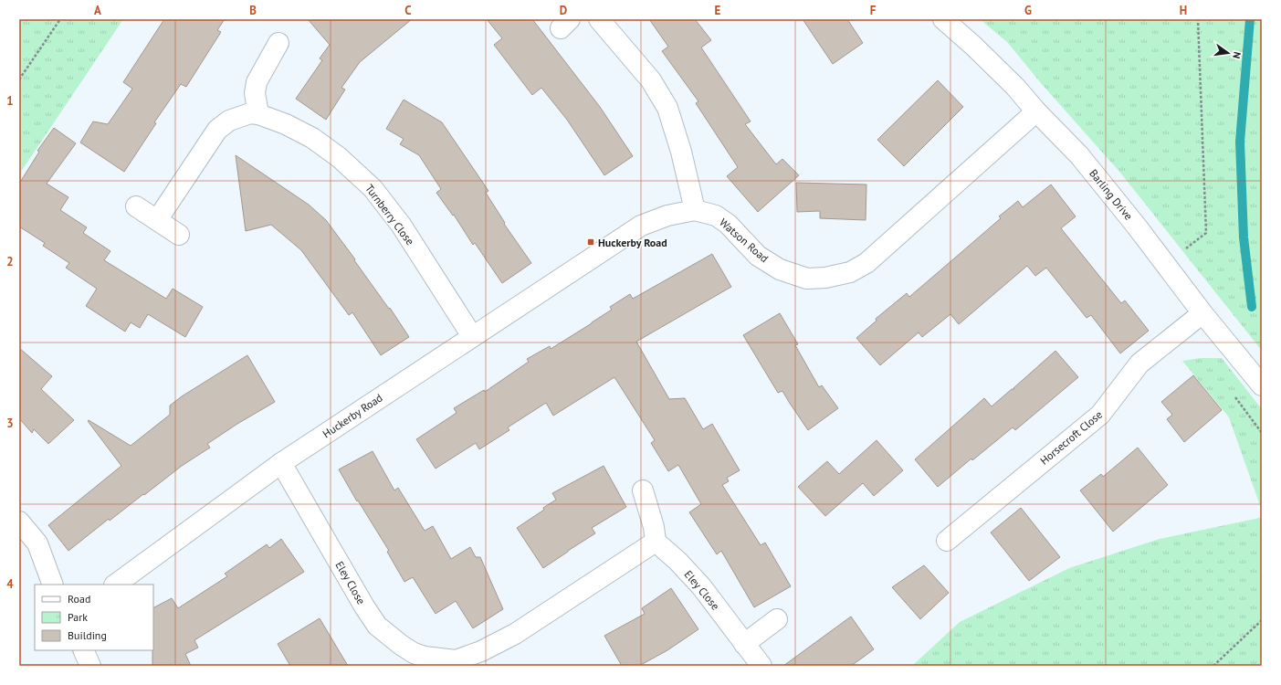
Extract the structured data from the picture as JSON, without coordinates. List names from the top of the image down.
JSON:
{
  "streets": {
    "street": [
      "Barling Drive",
      "Turnberry Close",
      "Watson Road",
      "Huckerby Road",
      "Horsecroft Close",
      "Eley Close"
    ]
  },
  "crossings": [
    ["Barling Drive", "Watson Road"],
    ["Barling Drive", "Horsecroft Close"],
    ["Turnberry Close", "Huckerby Road"],
    ["Watson Road", "Huckerby Road"],
    ["Huckerby Road", "Eley Close"]
  ],
  "places": {
    "transit": ["Huckerby Road"]
  },
  "legend": ["Road", "Park", "Building"],
  "north": "right",
  "grid": {
    "columns": [
      "A",
      "B",
      "C",
      "D",
      "E",
      "F",
      "G",
      "H"
    ],
    "rows": [
      "1",
      "2",
      "3",
      "4"
    ]
  }
}
